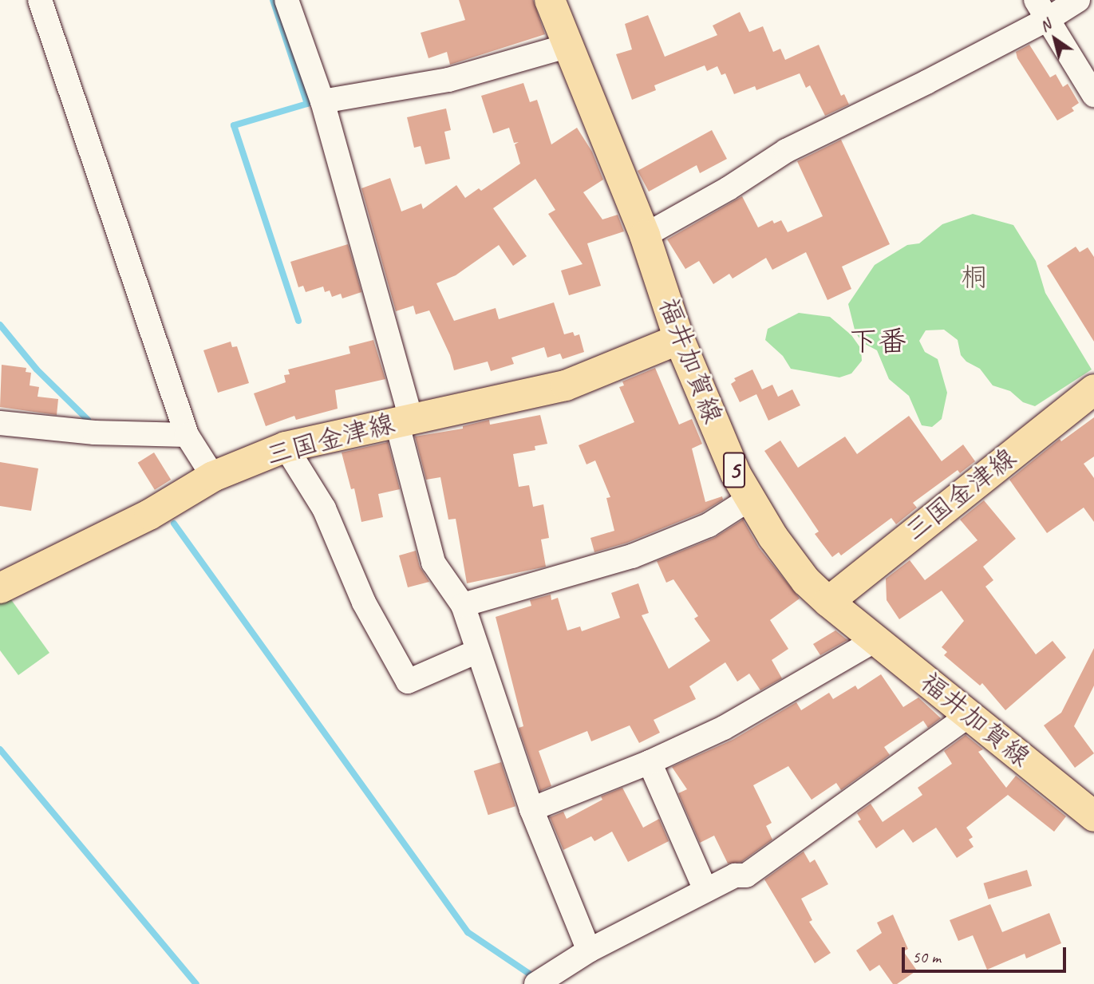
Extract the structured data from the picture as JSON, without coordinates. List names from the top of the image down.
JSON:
{
  "streets": {
    "main road": ["福井加賀線", "三国金津線", "5"]
  },
  "crossings": [
    ["福井加賀線", "三国金津線"]
  ],
  "districts": ["下番"],
  "parks": ["桐"],
  "scale_bar": "50 m",
  "north": "top left"
}
